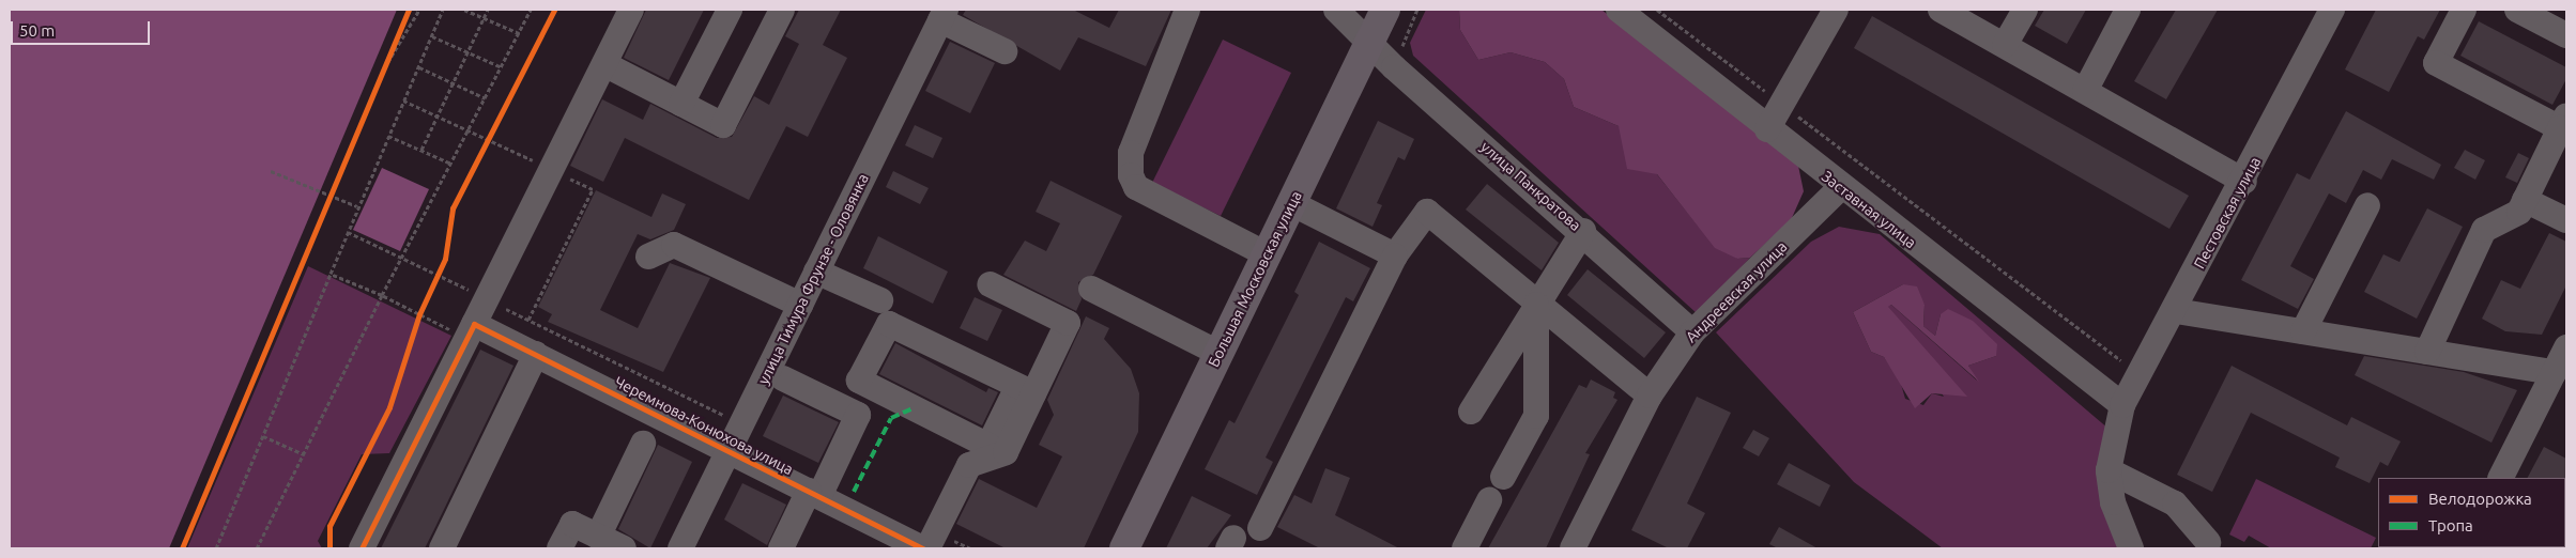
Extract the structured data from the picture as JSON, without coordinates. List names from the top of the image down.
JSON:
{
  "streets": {
    "main road": ["Большая Московская улица"],
    "street": [
      "улица Панкратова",
      "Заставная улица",
      "Пестовская улица",
      "улица Тимура Фрунзе - Оловянка",
      "Андреевская улица",
      "Черемнова-Конюхова улица"
    ]
  },
  "crossings": [
    ["улица Панкратова", "Большая Московская улица"],
    ["улица Панкратова", "Андреевская улица"],
    ["Заставная улица", "Пестовская улица"],
    ["Заставная улица", "Андреевская улица"],
    ["улица Тимура Фрунзе - Оловянка", "Черемнова-Конюхова улица"]
  ],
  "legend": ["Велодорожка", "Тропа"],
  "scale_bar": "50 m"
}
